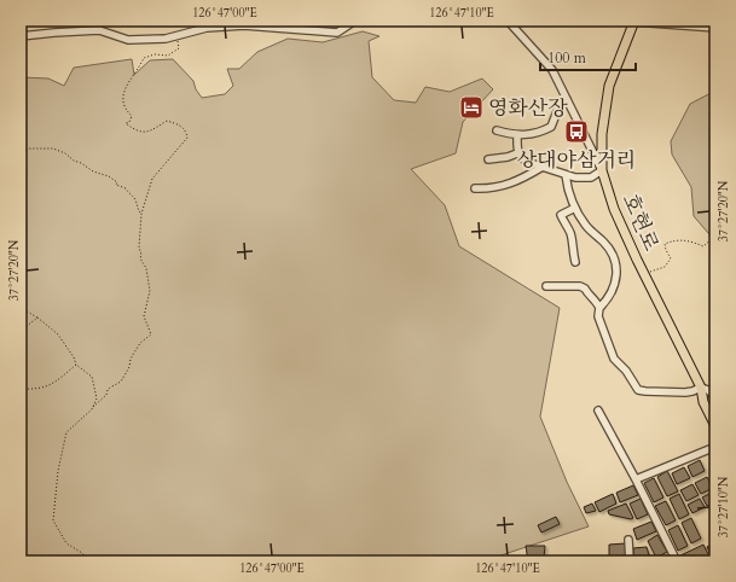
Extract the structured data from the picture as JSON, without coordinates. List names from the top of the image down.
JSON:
{
  "streets": {
    "main road": ["호현로"]
  },
  "places": {
    "hotel": ["영화산장"],
    "bus stop": ["상대야삼거리"]
  },
  "scale_bar": "100 m",
  "coordinates": [
    "126°47'00\"E",
    "126°47'10\"E",
    "37°27'20\"N",
    "37°27'10\"N"
  ]
}
